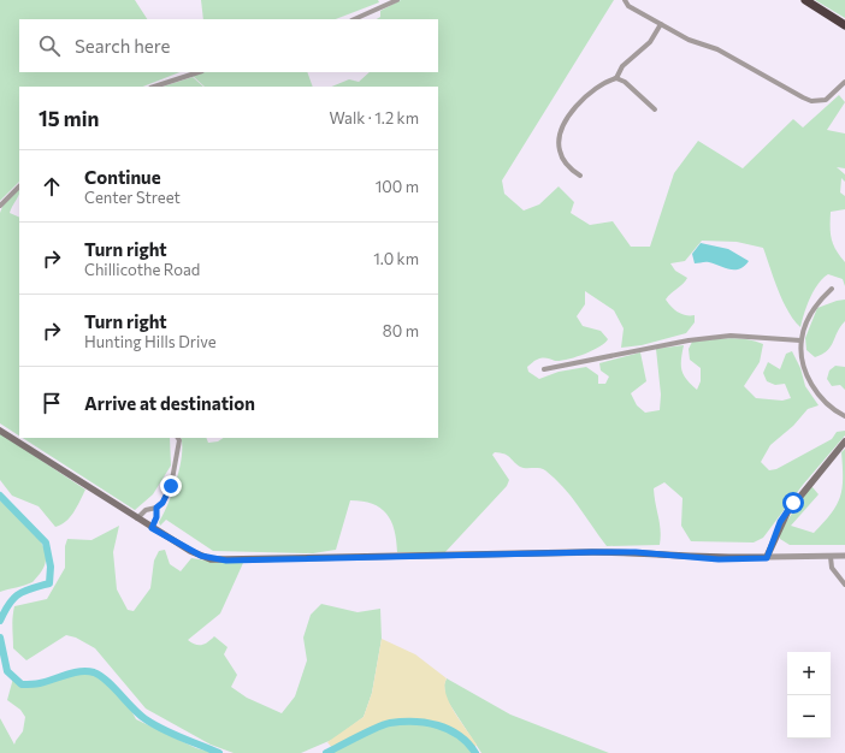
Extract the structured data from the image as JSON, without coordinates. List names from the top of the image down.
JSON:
{
  "page": {
    "search": "Search here",
    "heading": ["15 min", "Walk · 1.2 km"],
    "list": [
      ["Continue", "Center Street", "100 m"],
      ["Turn right", "Chillicothe Road", "1.0 km"],
      ["Turn right", "Hunting Hills Drive", "80 m"],
      "Arrive at destination"
    ],
    "map_buttons": ["+", "−"]
  }
}
